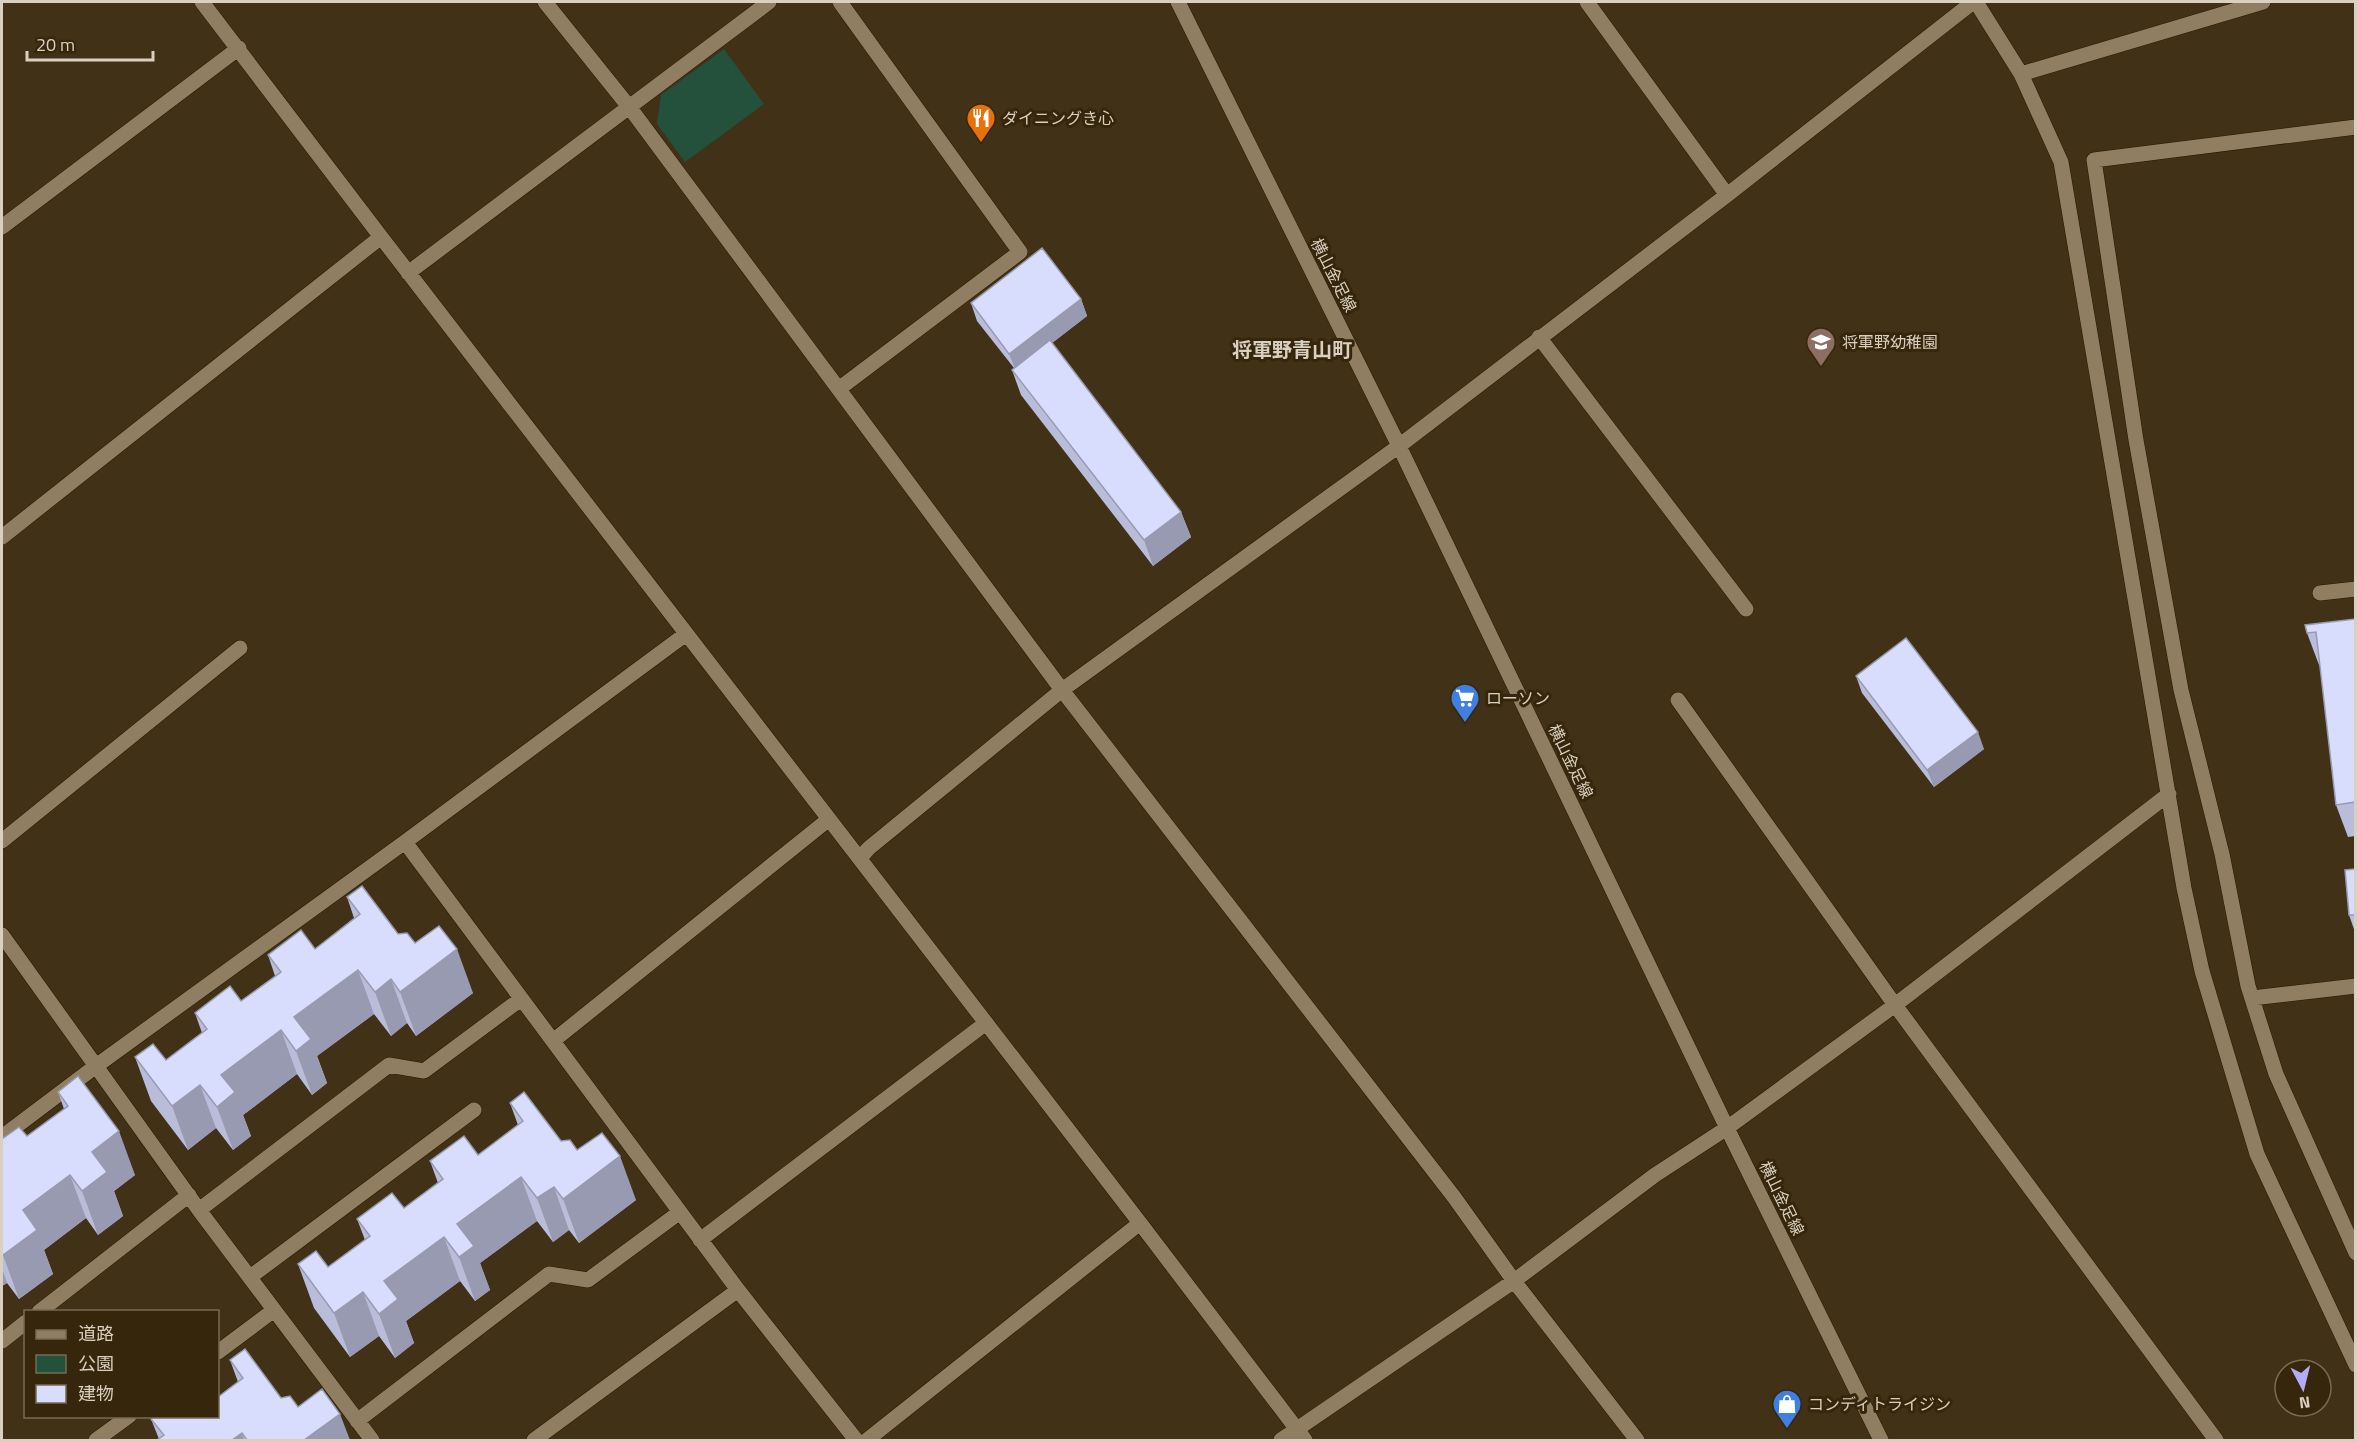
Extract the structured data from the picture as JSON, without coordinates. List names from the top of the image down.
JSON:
{
  "streets": {
    "street": ["横山金足線"]
  },
  "districts": ["将軍野青山町"],
  "places": {
    "restaurant": ["ダイニングき心"],
    "school or university": ["将軍野幼稚園"],
    "supermarket": ["ローソン"],
    "shop": ["コンディトライジン"]
  },
  "legend": ["道路", "公園", "建物"],
  "scale_bar": "20 m",
  "north": "bottom"
}
